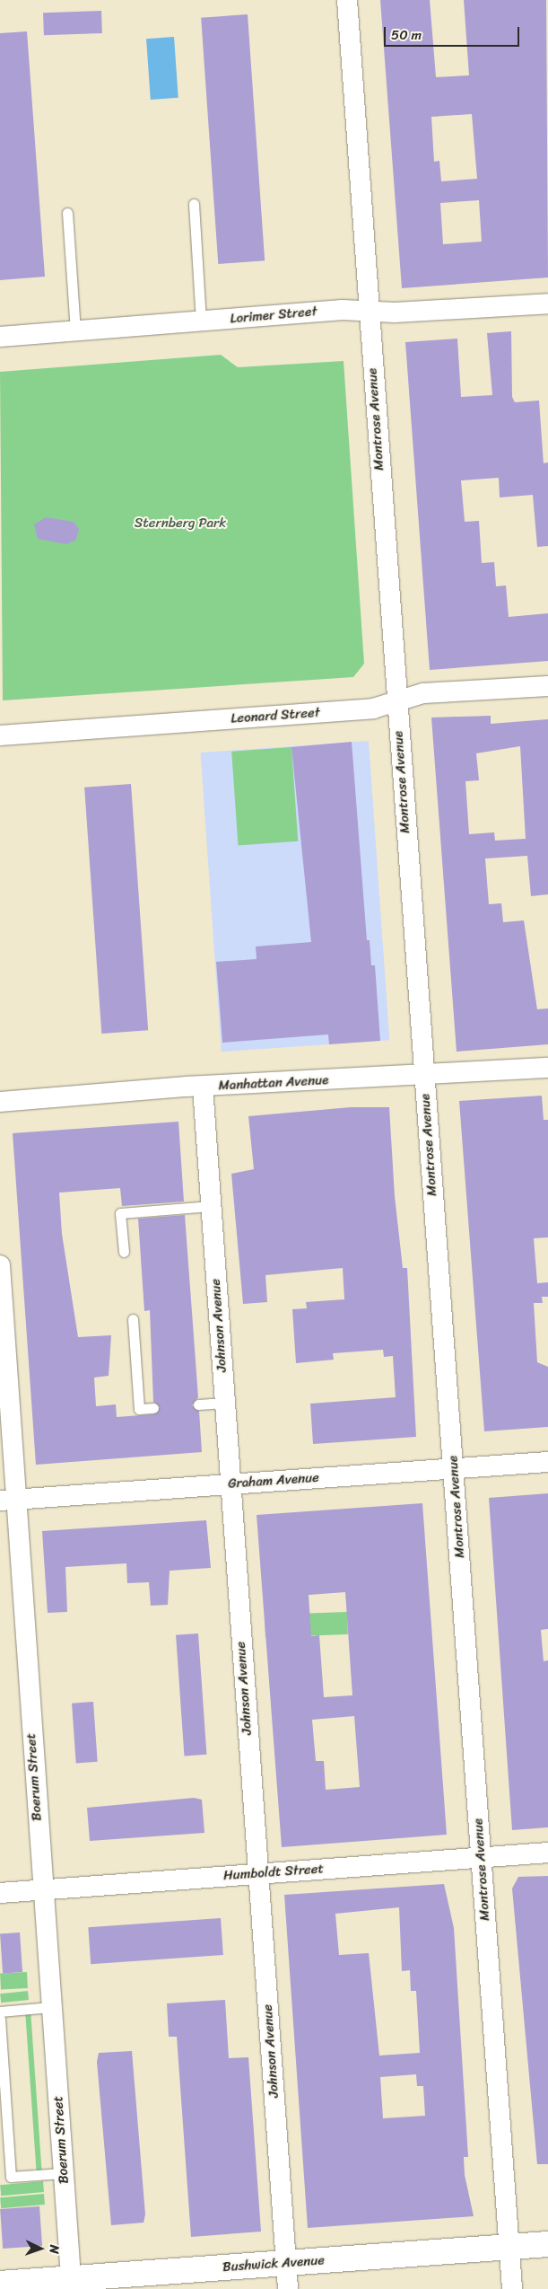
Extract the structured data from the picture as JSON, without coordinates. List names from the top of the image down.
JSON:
{
  "streets": {
    "main road": ["Bushwick Avenue"],
    "street": [
      "Lorimer Street",
      "Montrose Avenue",
      "Leonard Street",
      "Manhattan Avenue",
      "Johnson Avenue",
      "Graham Avenue",
      "Boerum Street",
      "Humboldt Street"
    ]
  },
  "crossings": [
    ["Lorimer Street", "Montrose Avenue"],
    ["Montrose Avenue", "Leonard Street"],
    ["Montrose Avenue", "Manhattan Avenue"],
    ["Montrose Avenue", "Graham Avenue"],
    ["Montrose Avenue", "Humboldt Street"],
    ["Montrose Avenue", "Bushwick Avenue"],
    ["Manhattan Avenue", "Johnson Avenue"],
    ["Johnson Avenue", "Graham Avenue"],
    ["Johnson Avenue", "Humboldt Street"],
    ["Johnson Avenue", "Bushwick Avenue"],
    ["Graham Avenue", "Boerum Street"],
    ["Boerum Street", "Humboldt Street"],
    ["Boerum Street", "Bushwick Avenue"]
  ],
  "parks": ["Sternberg Park"],
  "scale_bar": "50 m",
  "north": "right"
}
